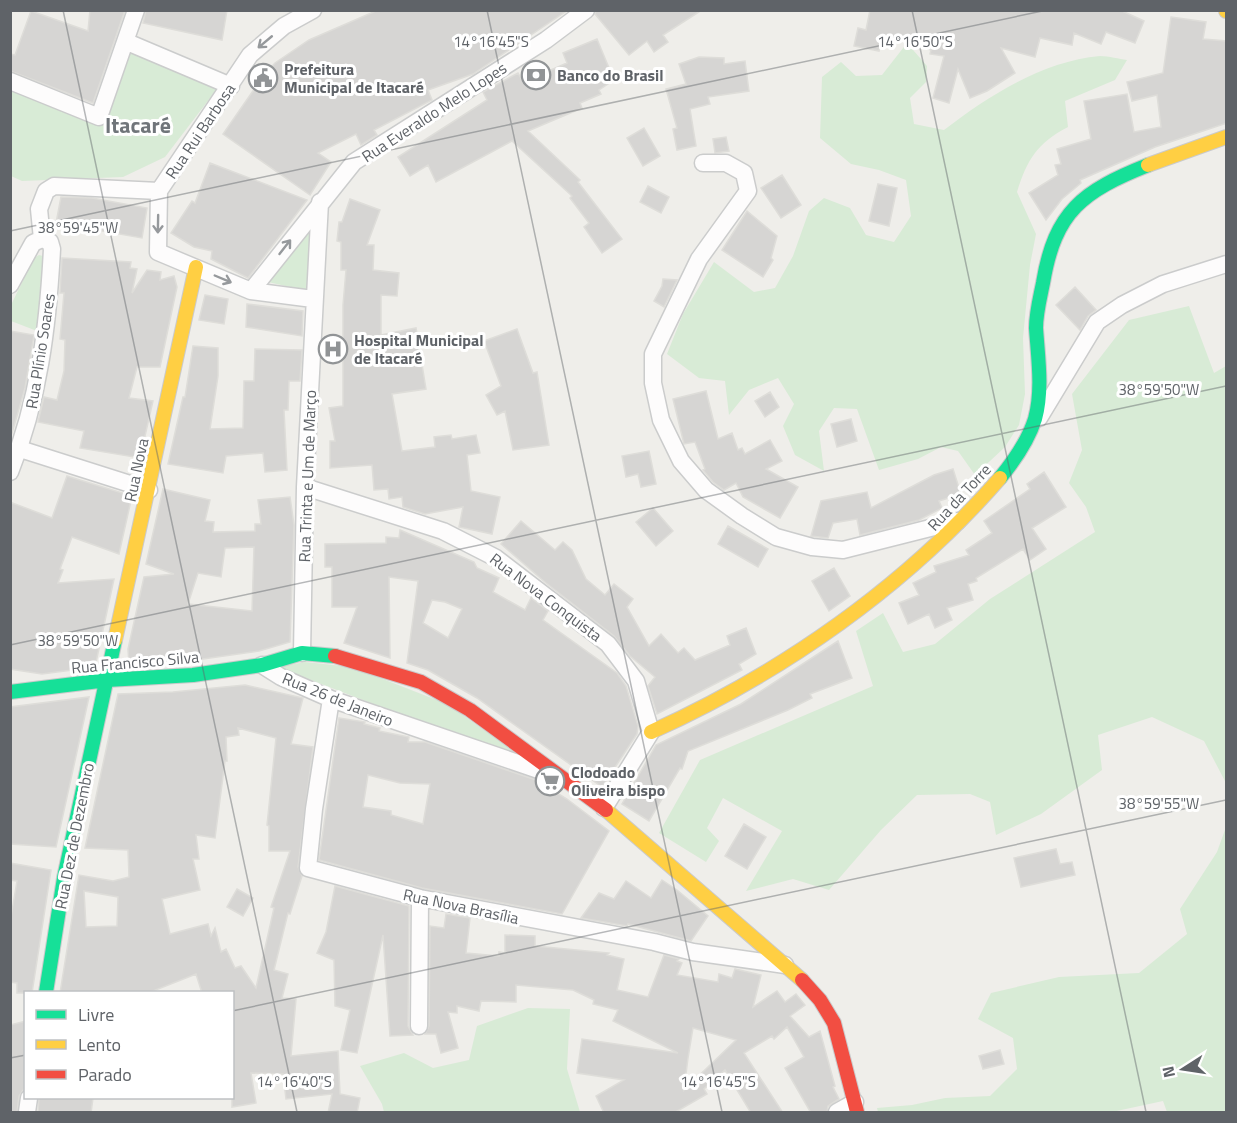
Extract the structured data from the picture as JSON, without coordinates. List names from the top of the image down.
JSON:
{
  "streets": {
    "street": [
      "Rua Everaldo Melo Lopes",
      "Rua Rui Barbosa",
      "Rua Plínio Soares",
      "Rua Nova",
      "Rua Trinta e Um de Março",
      "Rua da Torre",
      "Rua Nova Conquista",
      "Rua Francisco Silva",
      "Rua 26 de Janeiro",
      "Rua Dez de Dezembro",
      "Rua Nova Brasília"
    ]
  },
  "crossings": [
    ["Rua Everaldo Melo Lopes", "Rua Trinta e Um de Março"],
    ["Rua Rui Barbosa", "Rua Plínio Soares"],
    ["Rua Rui Barbosa", "Rua Nova"],
    ["Rua Nova", "Rua Francisco Silva"],
    ["Rua Nova", "Rua Dez de Dezembro"],
    ["Rua Trinta e Um de Março", "Rua Nova Conquista"],
    ["Rua Trinta e Um de Março", "Rua 26 de Janeiro"],
    ["Rua da Torre", "Rua Nova Conquista"],
    ["Rua Francisco Silva", "Rua 26 de Janeiro"],
    ["Rua Francisco Silva", "Rua Dez de Dezembro"],
    ["Rua 26 de Janeiro", "Rua Nova Brasília"]
  ],
  "districts": ["Itacaré"],
  "places": {
    "bank": ["Banco do Brasil"],
    "public building": ["Prefeitura Municipal de Itacaré"],
    "hospital": ["Hospital Municipal de Itacaré"],
    "supermarket": ["Clodoado Oliveira bispo"]
  },
  "legend": ["Livre", "Lento", "Parado"],
  "north": "left",
  "coordinates": [
    "14°16'45\"S",
    "14°16'50\"S",
    "38°59'45\"W",
    "38°59'50\"W",
    "38°59'55\"W",
    "14°16'40\"S"
  ]
}
